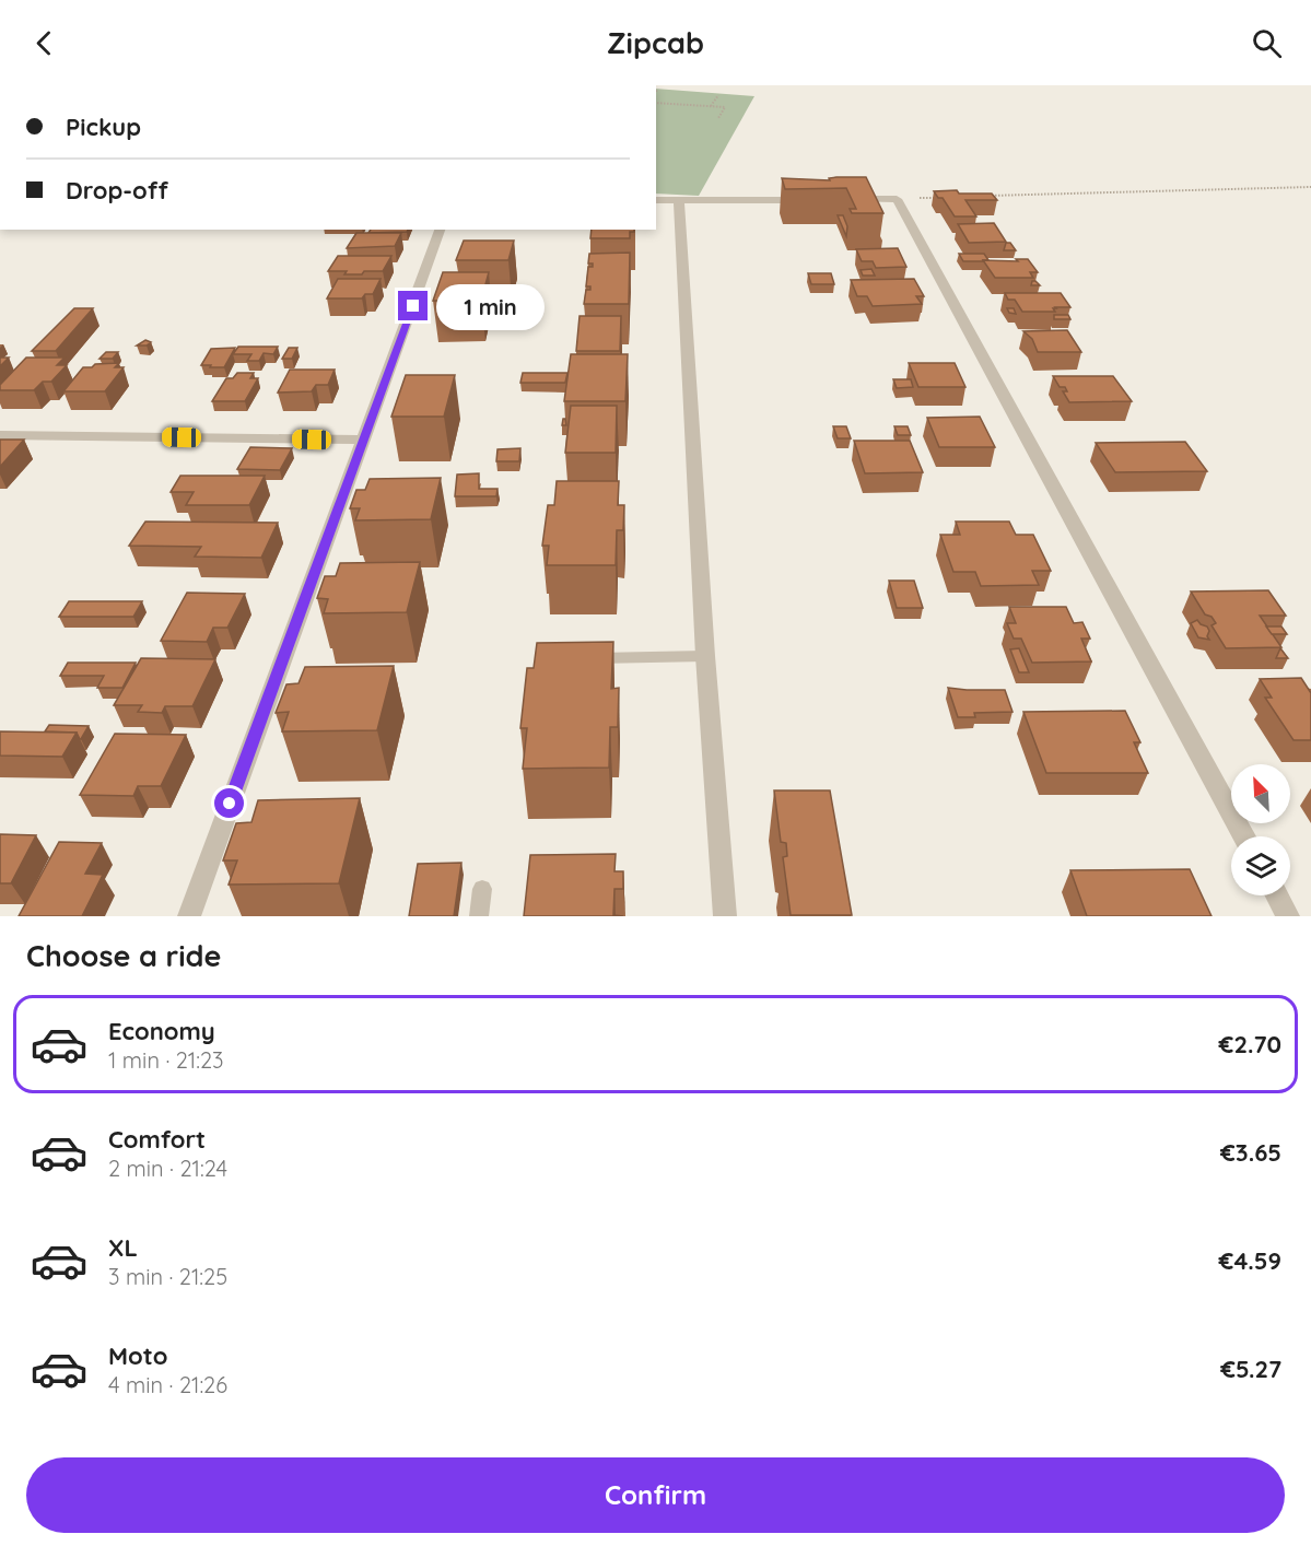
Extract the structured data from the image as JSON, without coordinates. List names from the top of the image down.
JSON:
{
  "north": "top left",
  "page": {
    "header": "Zipcab",
    "banner": ["Pickup", "Drop-off"],
    "bubble": "1 min",
    "heading": "Choose a ride",
    "list": [
      {
        "name": "Economy",
        "note": "1 min · 21:23",
        "value": "€2.70"
      },
      {
        "name": "Comfort",
        "note": "2 min · 21:24",
        "value": "€3.65"
      },
      {
        "name": "XL",
        "note": "3 min · 21:25",
        "value": "€4.59"
      },
      {
        "name": "Moto",
        "note": "4 min · 21:26",
        "value": "€5.27"
      }
    ],
    "buttons": "Confirm"
  }
}
